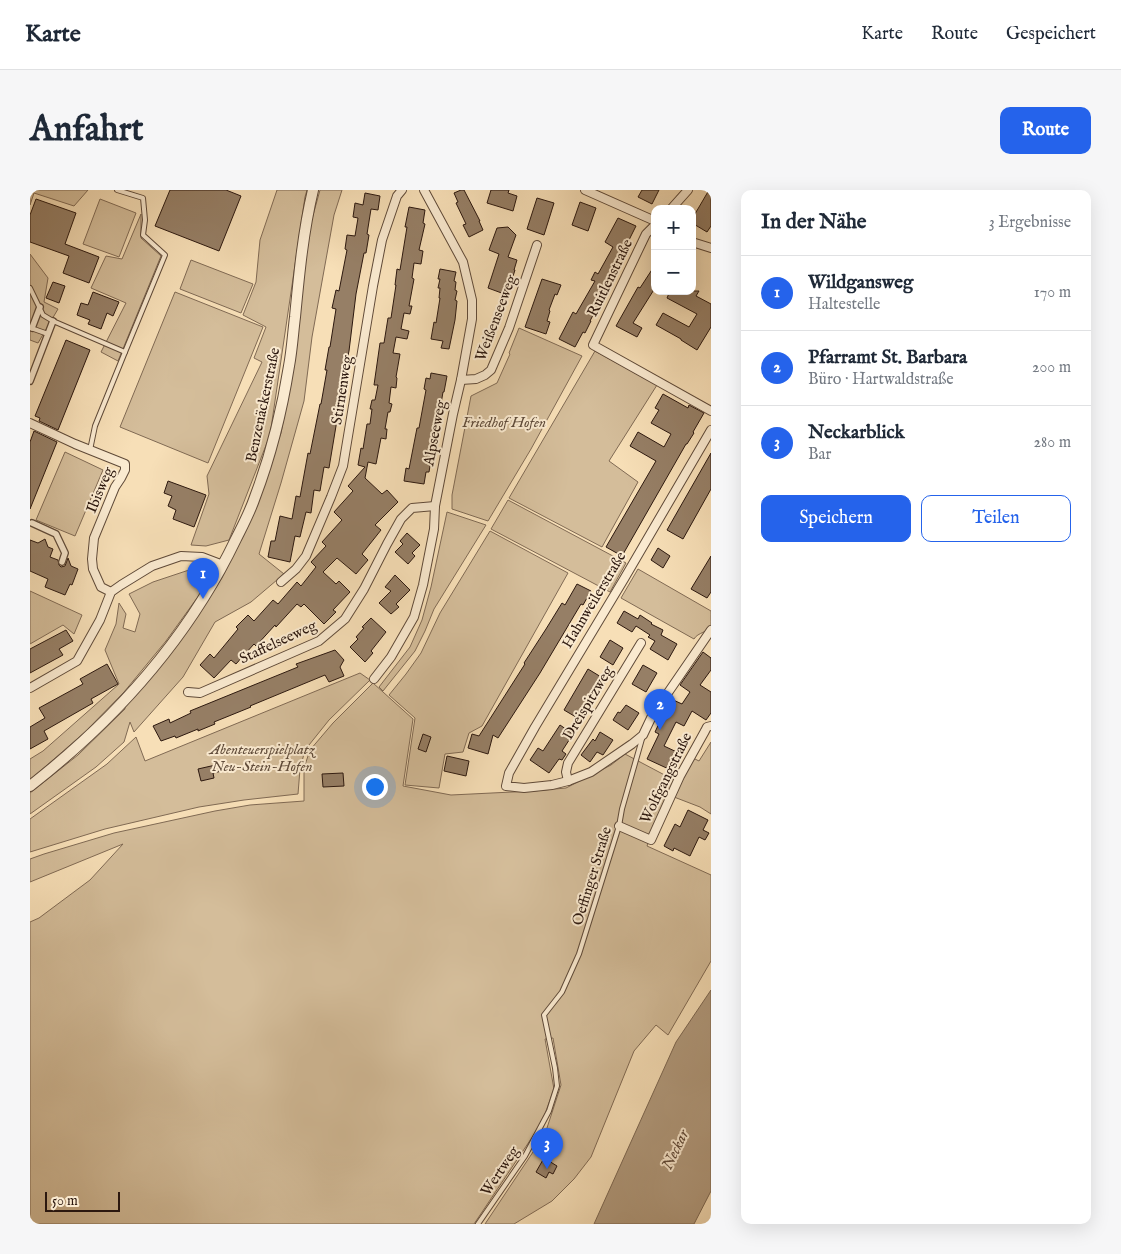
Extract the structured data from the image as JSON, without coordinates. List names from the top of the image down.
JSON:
{
  "streets": {
    "street": [
      "Ruitlenstraße",
      "Weißenseeweg",
      "Stirnenweg",
      "Benzenäckerstraße",
      "Alpseeweg",
      "Ibisweg",
      "Hahnweilerstraße",
      "Staffelseeweg",
      "Dreispitzweg",
      "Wolfgangstraße"
    ],
    "lane": ["Oeffinger Straße", "Wertweg"]
  },
  "crossings": [
    ["Weißenseeweg", "Alpseeweg"],
    ["Alpseeweg", "Staffelseeweg"],
    ["Hahnweilerstraße", "Dreispitzweg"],
    ["Wolfgangstraße", "Oeffinger Straße"],
    ["Oeffinger Straße", "Wertweg"]
  ],
  "water": ["Neckar"],
  "parks": ["Friedhof Hofen", "Abenteuerspielplatz Neu-Stein-Hofen"],
  "scale_bar": "50 m",
  "page": {
    "header": "Karte",
    "nav": ["Karte", "Route", "Gespeichert"],
    "buttons": [
      "Route",
      ["Speichern", "Teilen"]
    ],
    "title": "Anfahrt",
    "heading": ["In der Nähe", "3 Ergebnisse"],
    "map_buttons": ["+", "−"],
    "list": [
      {
        "mark": "1",
        "name": "Wildgansweg",
        "note": "Haltestelle",
        "value": "170 m"
      },
      {
        "mark": "2",
        "name": "Pfarramt St. Barbara",
        "note": "Büro · Hartwaldstraße",
        "value": "200 m"
      },
      {
        "mark": "3",
        "name": "Neckarblick",
        "note": "Bar",
        "value": "280 m"
      }
    ],
    "pins": ["1", "2", "3"],
    "scale": "50 m"
  }
}
